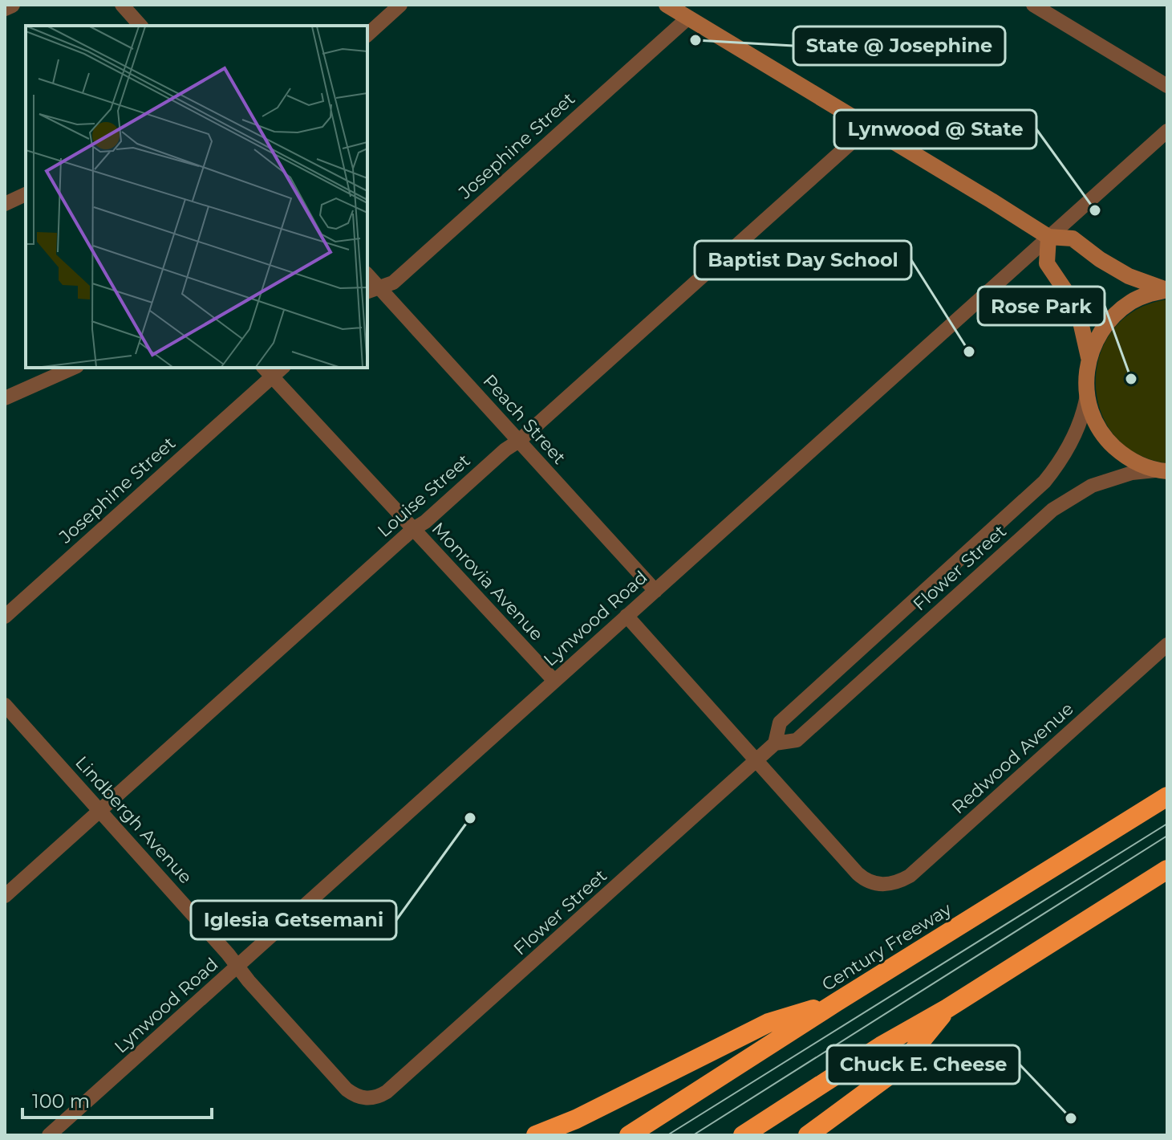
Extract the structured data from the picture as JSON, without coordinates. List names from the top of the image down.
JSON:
{
  "streets": {
    "highway": ["Century Freeway"],
    "street": [
      "Josephine Street",
      "Peach Street",
      "Louise Street",
      "Flower Street",
      "Monrovia Avenue",
      "Lynwood Road",
      "Redwood Avenue",
      "Lindbergh Avenue"
    ]
  },
  "crossings": [
    ["Josephine Street", "Peach Street"],
    ["Josephine Street", "Monrovia Avenue"],
    ["Peach Street", "Louise Street"],
    ["Peach Street", "Lynwood Road"],
    ["Louise Street", "Monrovia Avenue"],
    ["Louise Street", "Lindbergh Avenue"],
    ["Flower Street", "Redwood Avenue"],
    ["Flower Street", "Lindbergh Avenue"],
    ["Monrovia Avenue", "Lynwood Road"],
    ["Lynwood Road", "Lindbergh Avenue"]
  ],
  "places": [
    "State @ Josephine",
    "Lynwood @ State",
    "Baptist Day School",
    "Rose Park",
    "Iglesia Getsemani",
    "Chuck E. Cheese"
  ],
  "scale_bar": "100 m"
}
